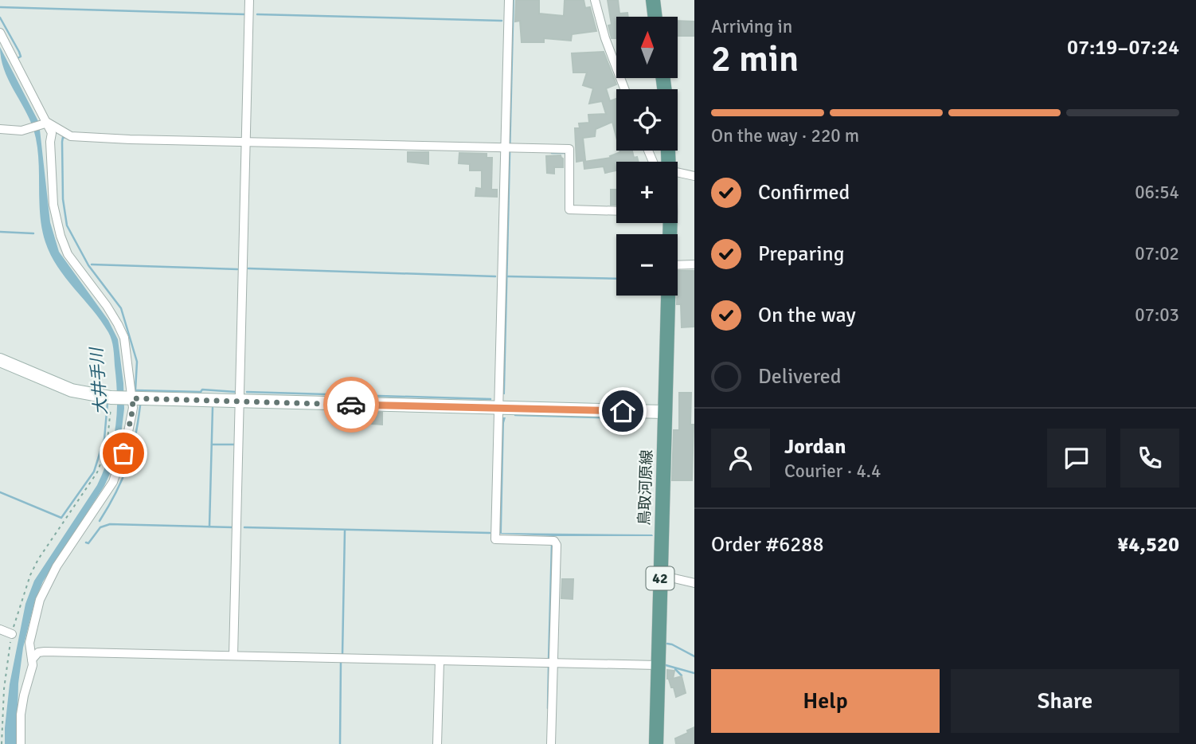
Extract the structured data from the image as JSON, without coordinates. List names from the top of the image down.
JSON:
{
  "streets": {
    "main road": ["鳥取河原線", "42"]
  },
  "water": ["大井手川"],
  "north": "top",
  "page": {
    "heading": ["2 min", "Arriving in", "07:19–07:24"],
    "panel": [
      "Jordan",
      "Courier · 4.4",
      "Order #6288",
      "¥4,520"
    ],
    "map_buttons": ["+", "−"],
    "bar": "On the way · 220 m",
    "list": [
      ["Confirmed", "06:54"],
      ["Preparing", "07:02"],
      ["On the way", "07:03"],
      "Delivered"
    ],
    "buttons": ["Help", "Share"]
  }
}
